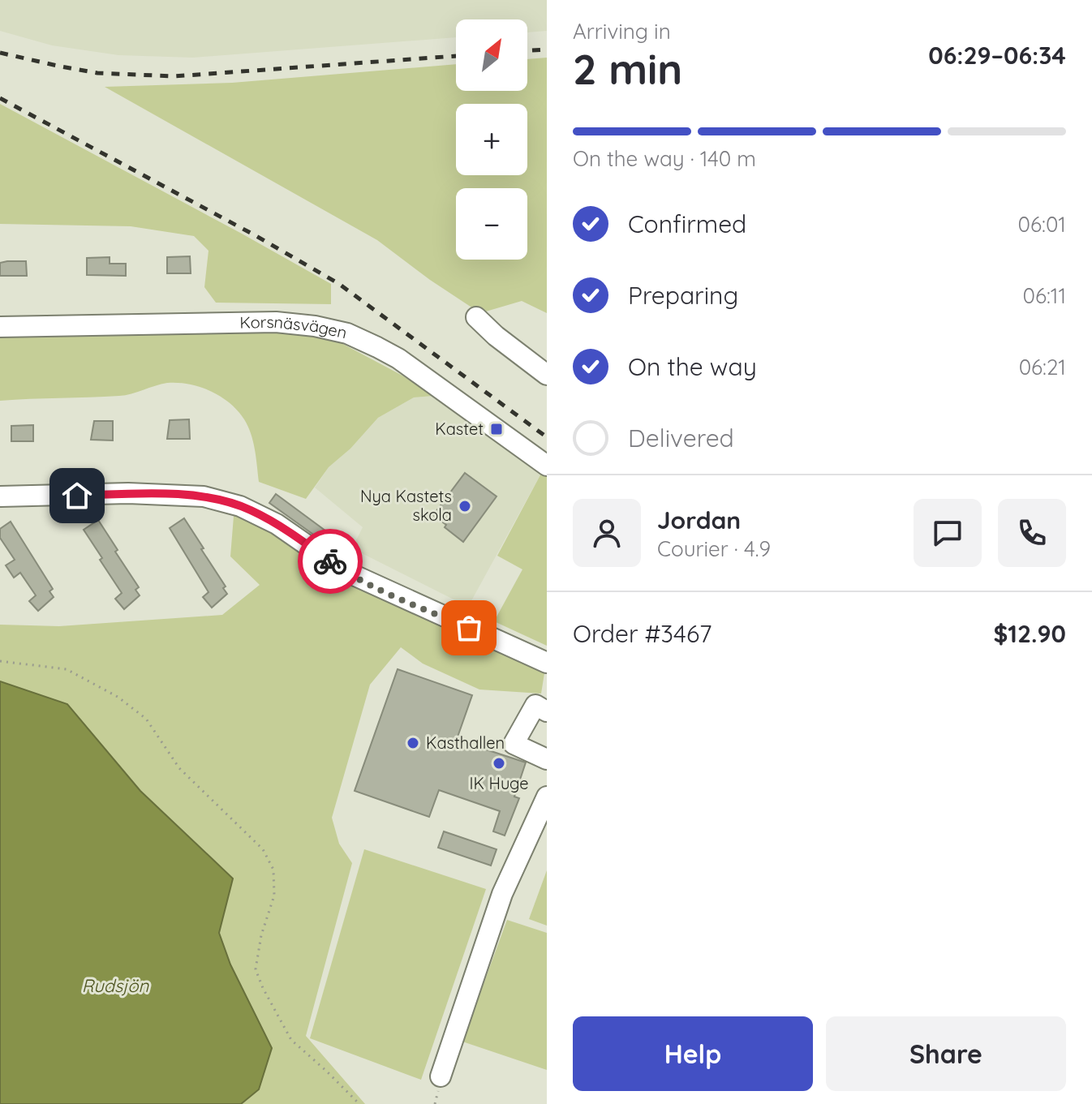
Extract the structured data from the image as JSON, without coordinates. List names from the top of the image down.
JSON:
{
  "streets": {
    "street": ["Korsnäsvägen"]
  },
  "water": ["Rudsjön"],
  "places": {
    "transit": ["Kastet"],
    "other": ["Nya Kastets skola", "Kasthallen", "IK Huge"]
  },
  "north": "top right",
  "page": {
    "heading": ["2 min", "Arriving in", "06:29–06:34"],
    "panel": [
      "Jordan",
      "Courier · 4.9",
      "Order #3467",
      "$12.90"
    ],
    "map_buttons": ["+", "−"],
    "bar": "On the way · 140 m",
    "list": [
      ["Confirmed", "06:01"],
      ["Preparing", "06:11"],
      ["On the way", "06:21"],
      "Delivered"
    ],
    "buttons": ["Help", "Share"]
  }
}
